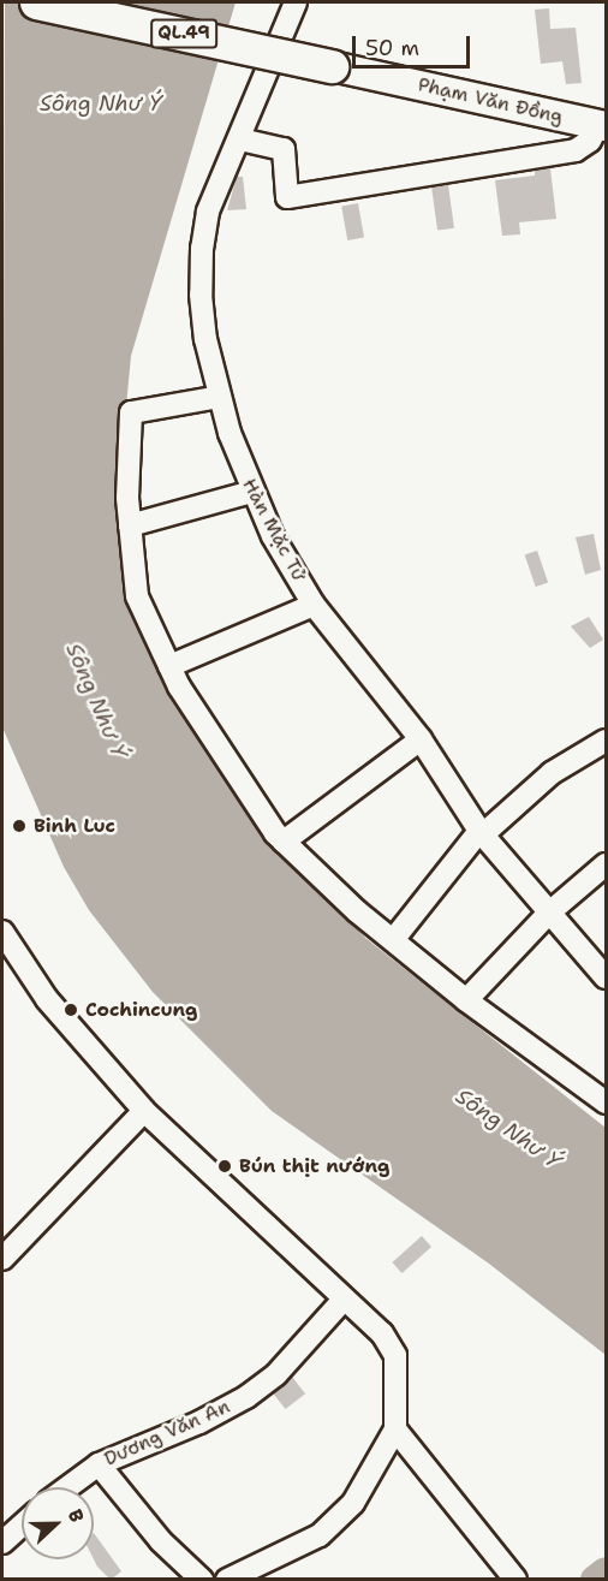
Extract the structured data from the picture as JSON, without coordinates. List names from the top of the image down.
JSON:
{
  "streets": {
    "highway": ["QL.49"],
    "main road": ["Phạm Văn Đồng"],
    "street": ["Hàn Mặc Tử", "Dương Văn An"]
  },
  "crossings": [
    ["QL.49", "Phạm Văn Đồng"]
  ],
  "water": ["Sông Như Ý"],
  "places": ["Binh Luc", "Cochincung", "Bún thịt nướng"],
  "scale_bar": "50 m",
  "north": "right"
}
